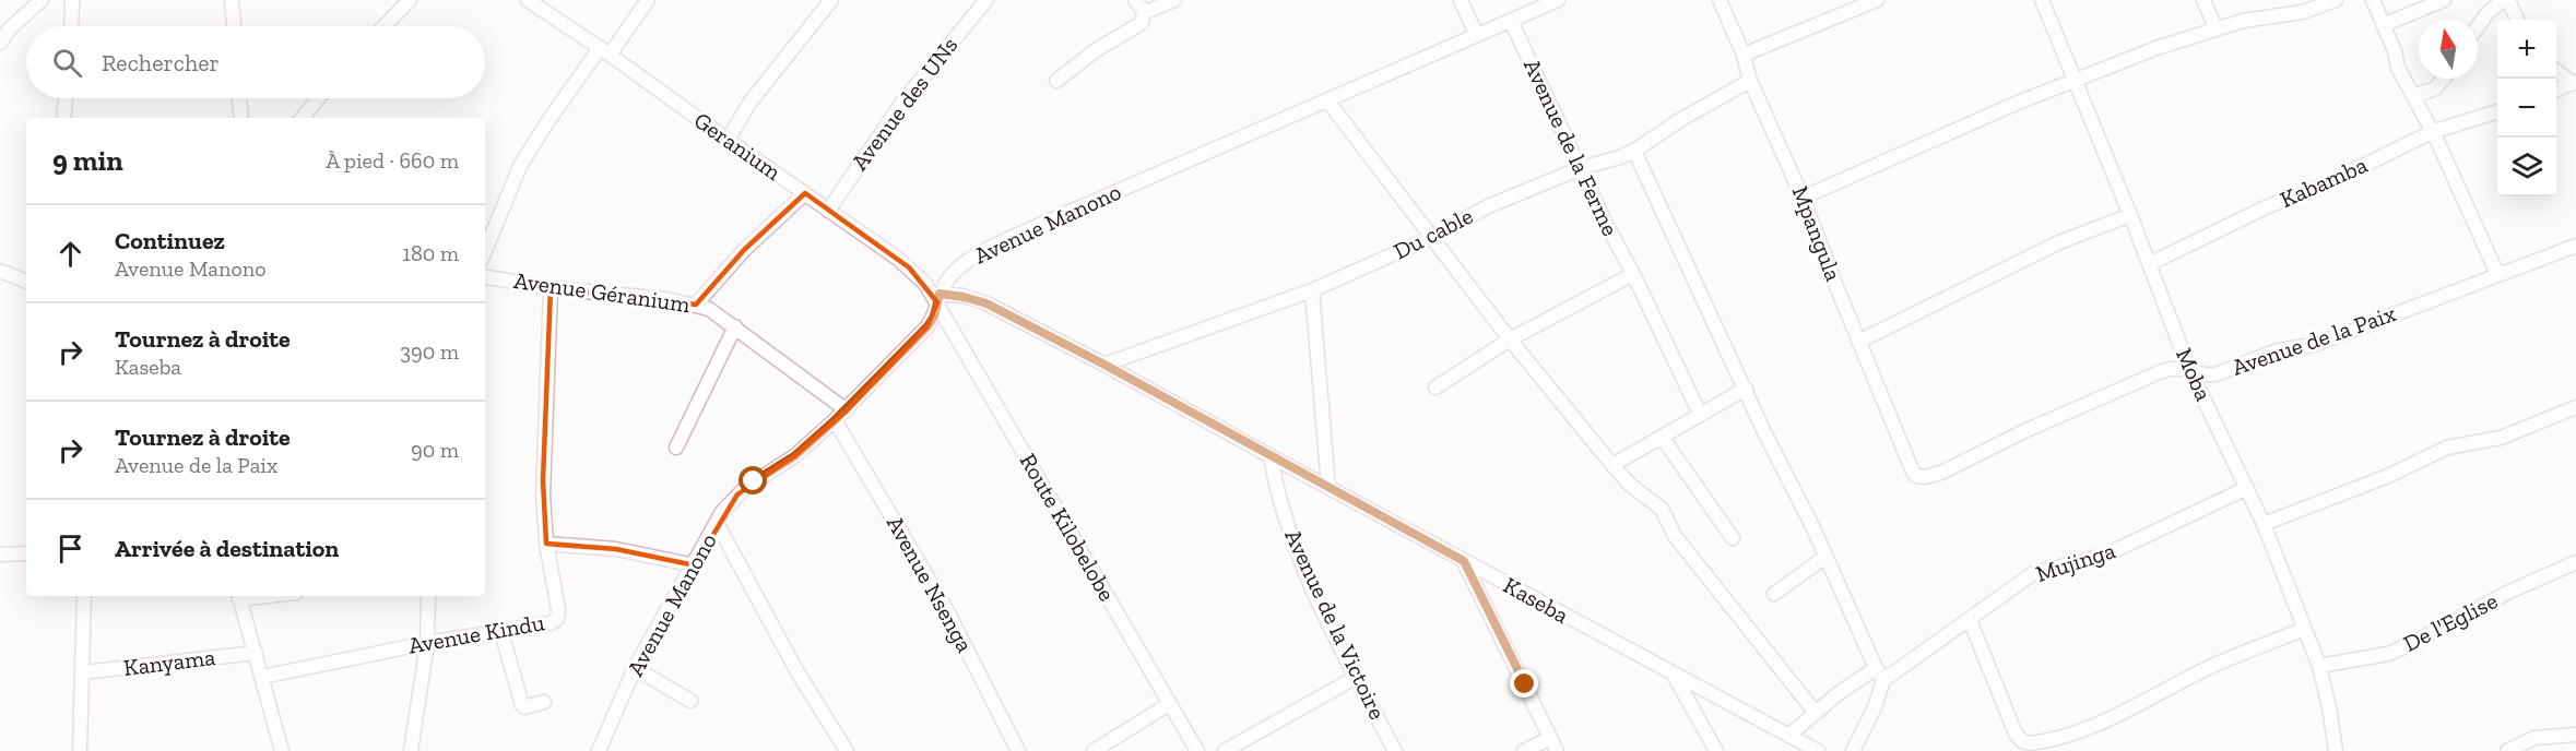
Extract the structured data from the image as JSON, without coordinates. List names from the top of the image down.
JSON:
{
  "streets": {
    "street": [
      "Avenue des UNs",
      "Geranium",
      "Avenue de la Ferme",
      "Kabamba",
      "Avenue Manono",
      "Du cable",
      "Mpangula",
      "Avenue Géranium",
      "Avenue de la Paix",
      "Moba",
      "Route Kilobelobe",
      "Mujinga",
      "Avenue Nsenga",
      "Kaseba",
      "De l'Eglise",
      "Avenue de la Victoire",
      "Avenue Kindu",
      "Kanyama"
    ]
  },
  "crossings": [
    ["Avenue des UNs", "Geranium"],
    ["Geranium", "Avenue Manono"],
    ["Geranium", "Route Kilobelobe"],
    ["Geranium", "Kaseba"],
    ["Avenue de la Ferme", "Avenue Manono"],
    ["Avenue de la Ferme", "Du cable"],
    ["Kabamba", "Moba"],
    ["Avenue Manono", "Avenue Géranium"],
    ["Avenue Manono", "Route Kilobelobe"],
    ["Avenue Manono", "Avenue Nsenga"],
    ["Avenue Manono", "Kaseba"],
    ["Du cable", "Mpangula"],
    ["Du cable", "Kaseba"],
    ["Mpangula", "Avenue de la Paix"],
    ["Avenue Géranium", "Avenue Kindu"],
    ["Avenue de la Paix", "Moba"],
    ["Moba", "Mujinga"],
    ["Moba", "De l'Eglise"],
    ["Route Kilobelobe", "Kaseba"],
    ["Mujinga", "Kaseba"],
    ["Kaseba", "Avenue de la Victoire"]
  ],
  "north": "top",
  "page": {
    "map_buttons": ["+", "−"],
    "search": "Rechercher",
    "heading": ["9 min", "À pied · 660 m"],
    "list": [
      ["Continuez", "Avenue Manono", "180 m"],
      ["Tournez à droite", "Kaseba", "390 m"],
      ["Tournez à droite", "Avenue de la Paix", "90 m"],
      "Arrivée à destination"
    ]
  }
}
